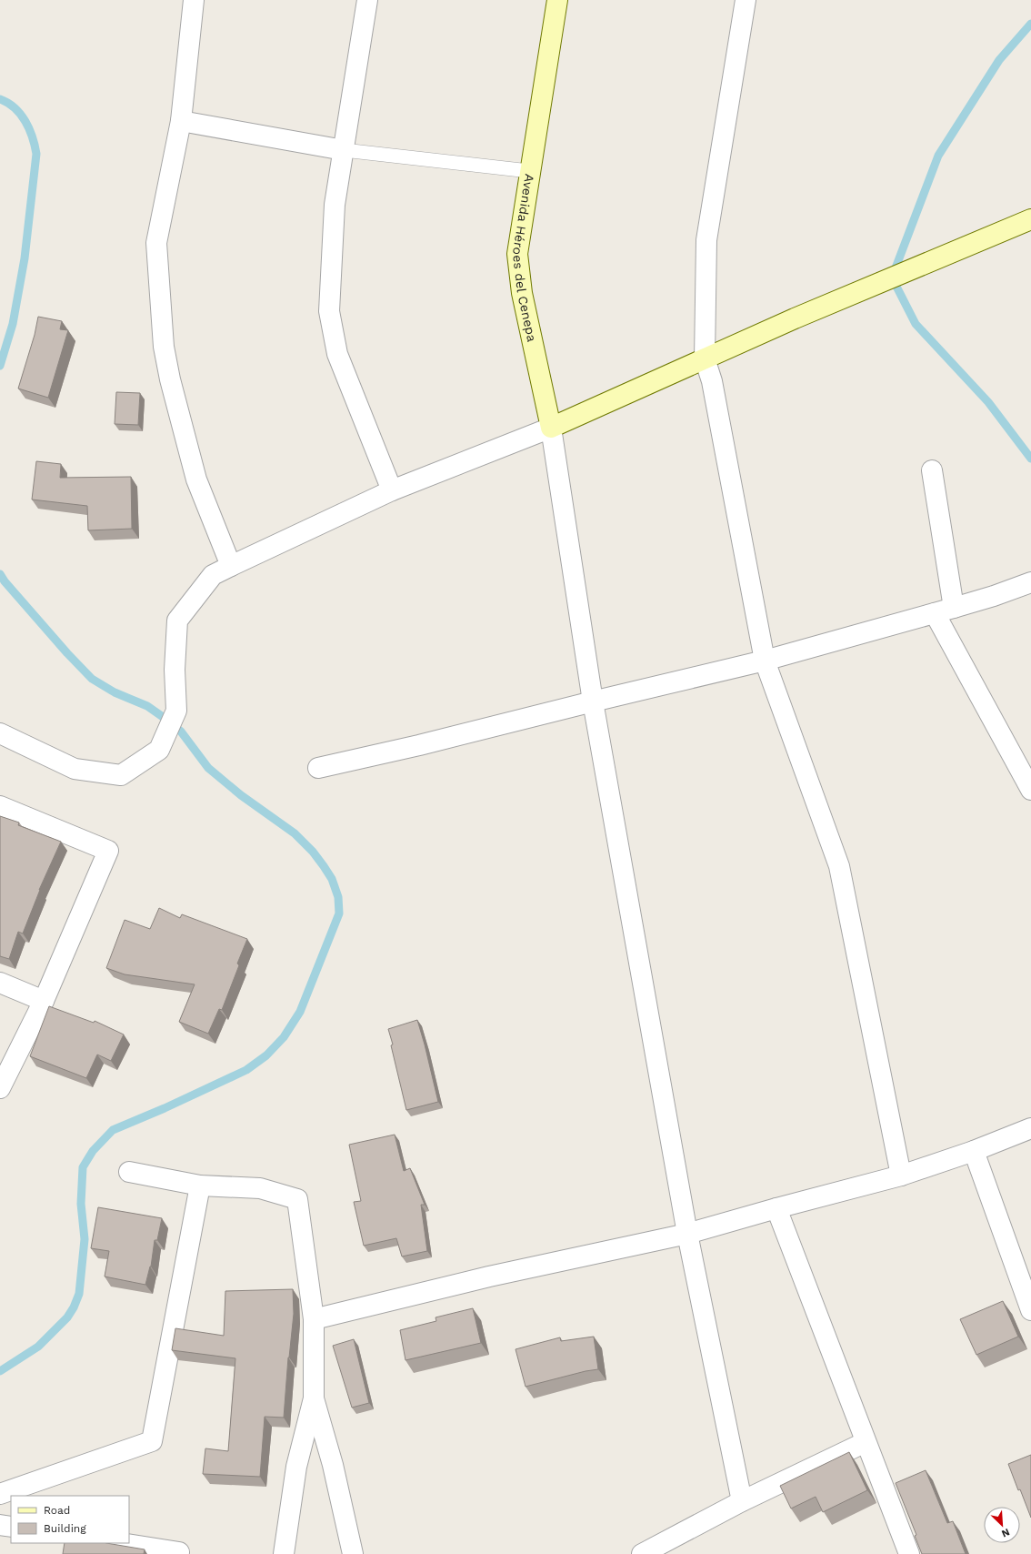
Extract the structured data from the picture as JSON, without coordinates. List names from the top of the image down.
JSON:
{
  "streets": {
    "street": ["Avenida Héroes del Cenepa"]
  },
  "legend": ["Road", "Building"],
  "north": "bottom right"
}
